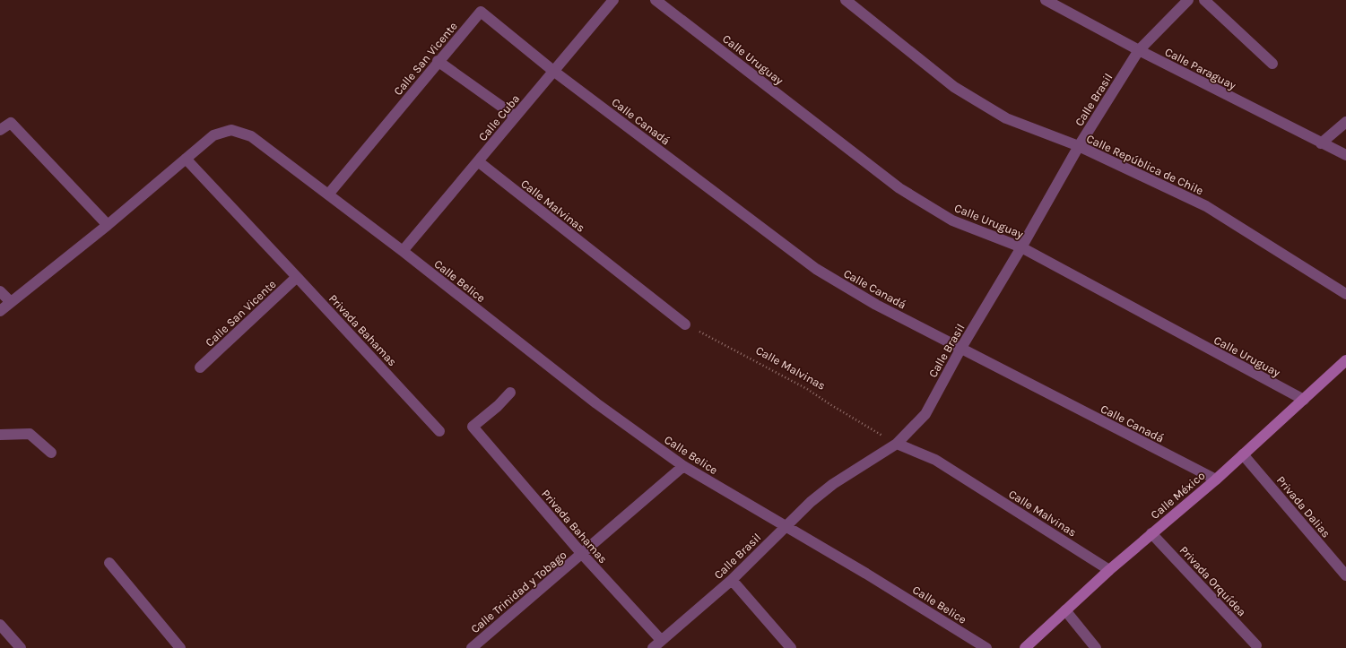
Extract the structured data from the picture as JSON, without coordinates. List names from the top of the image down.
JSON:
{
  "streets": {
    "street": [
      "Calle San Vicente",
      "Calle Uruguay",
      "Calle Paraguay",
      "Calle Brasil",
      "Calle Cuba",
      "Calle Canadá",
      "Calle República de Chile",
      "Calle Malvinas",
      "Calle Belice",
      "Privada Bahamas",
      "Calle México",
      "Privada Dalias",
      "Privada Orquídea",
      "Calle Trinidad y Tobago"
    ]
  },
  "crossings": [
    ["Calle San Vicente", "Calle Cuba"],
    ["Calle San Vicente", "Calle Canadá"],
    ["Calle San Vicente", "Calle Belice"],
    ["Calle San Vicente", "Privada Bahamas"],
    ["Calle Uruguay", "Calle Brasil"],
    ["Calle Uruguay", "Calle México"],
    ["Calle Paraguay", "Calle Brasil"],
    ["Calle Brasil", "Calle Canadá"],
    ["Calle Brasil", "Calle República de Chile"],
    ["Calle Brasil", "Calle Malvinas"],
    ["Calle Brasil", "Calle Belice"],
    ["Calle Brasil", "Privada Bahamas"],
    ["Calle Cuba", "Calle Canadá"],
    ["Calle Cuba", "Calle Malvinas"],
    ["Calle Cuba", "Calle Belice"],
    ["Calle Canadá", "Calle México"],
    ["Calle Malvinas", "Calle México"],
    ["Calle Belice", "Privada Bahamas"],
    ["Calle Belice", "Calle Trinidad y Tobago"],
    ["Privada Bahamas", "Calle Trinidad y Tobago"],
    ["Calle México", "Privada Dalias"],
    ["Calle México", "Privada Orquídea"]
  ]
}
